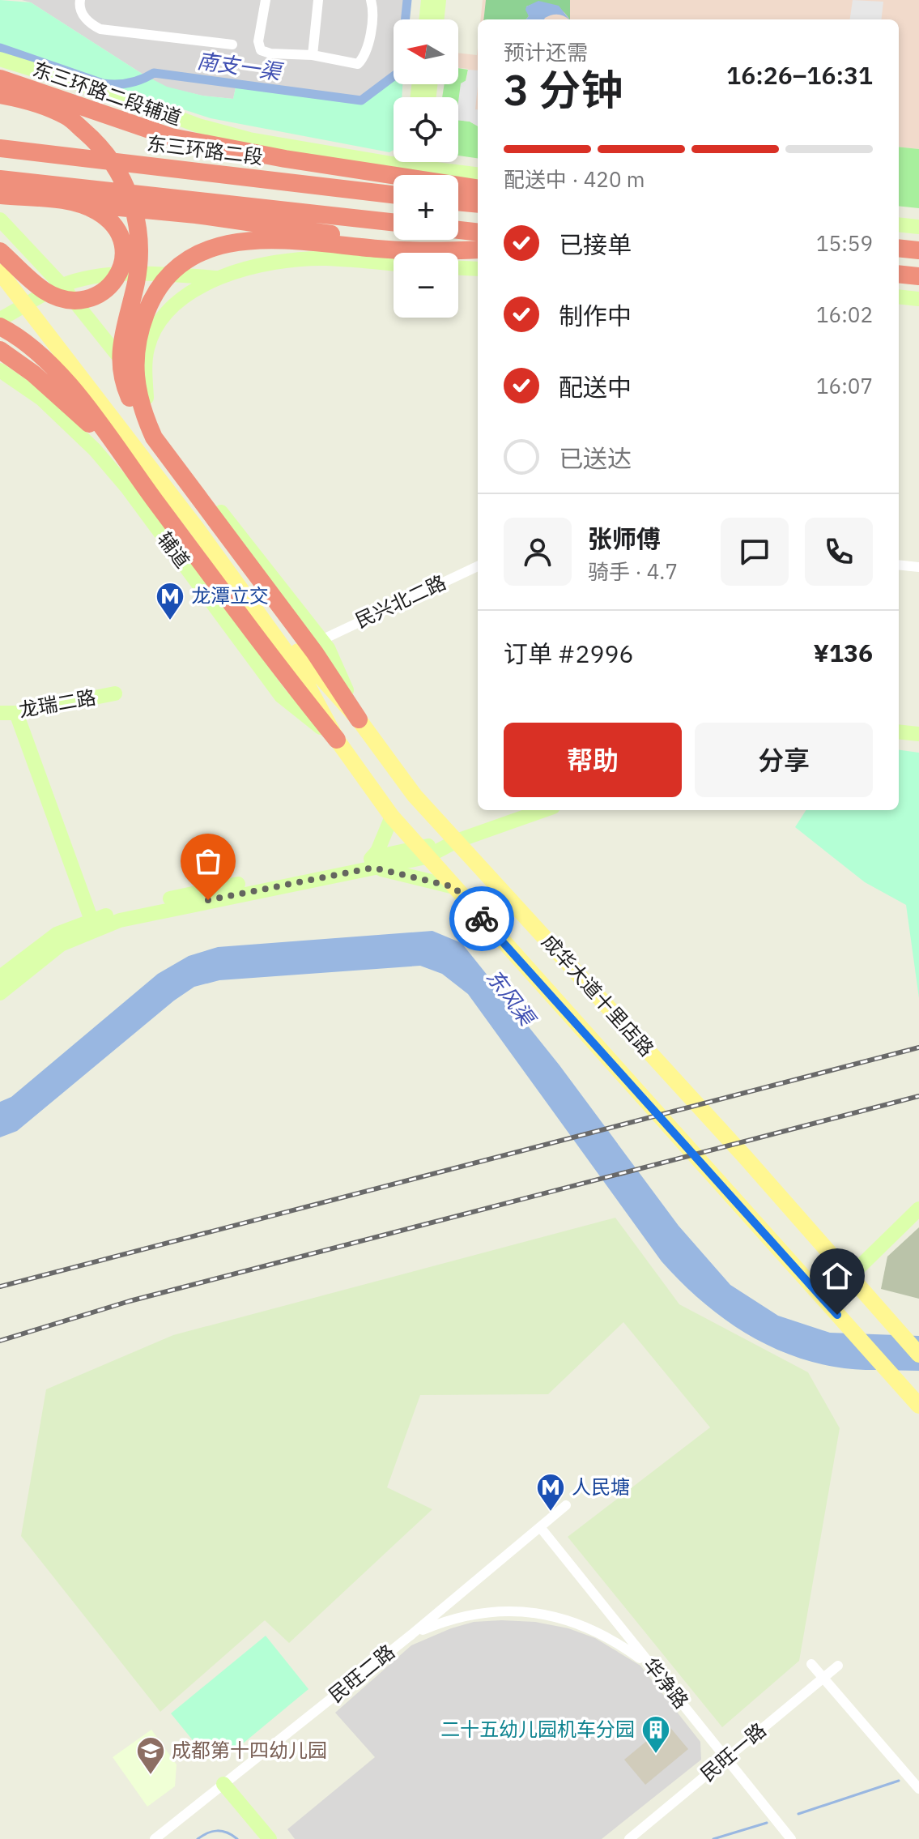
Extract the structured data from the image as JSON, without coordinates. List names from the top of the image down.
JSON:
{
  "streets": {
    "highway": ["东三环路二段"],
    "main road": [
      "东三环路二段辅道",
      "辅道",
      "龙瑞二路",
      "成华大道十里店路"
    ],
    "street": [
      "民兴北二路",
      "民旺二路",
      "华净路",
      "民旺一路"
    ]
  },
  "crossings": [
    ["辅道", "成华大道十里店路"],
    ["民旺二路", "华净路"],
    ["华净路", "民旺一路"]
  ],
  "water": ["南支一渠", "东风渠"],
  "places": {
    "metro station": ["龙潭立交", "人民塘"],
    "building": ["二十五幼儿园机车分园"],
    "school or university": ["成都第十四幼儿园"]
  },
  "north": "left",
  "page": {
    "map_buttons": ["+", "−"],
    "heading": ["3 分钟", "预计还需", "16:26–16:31"],
    "panel": [
      "张师傅",
      "骑手 · 4.7",
      "订单 #2996",
      "¥136"
    ],
    "bar": "配送中 · 420 m",
    "list": [
      ["已接单", "15:59"],
      ["制作中", "16:02"],
      ["配送中", "16:07"],
      "已送达"
    ],
    "buttons": ["帮助", "分享"]
  }
}
